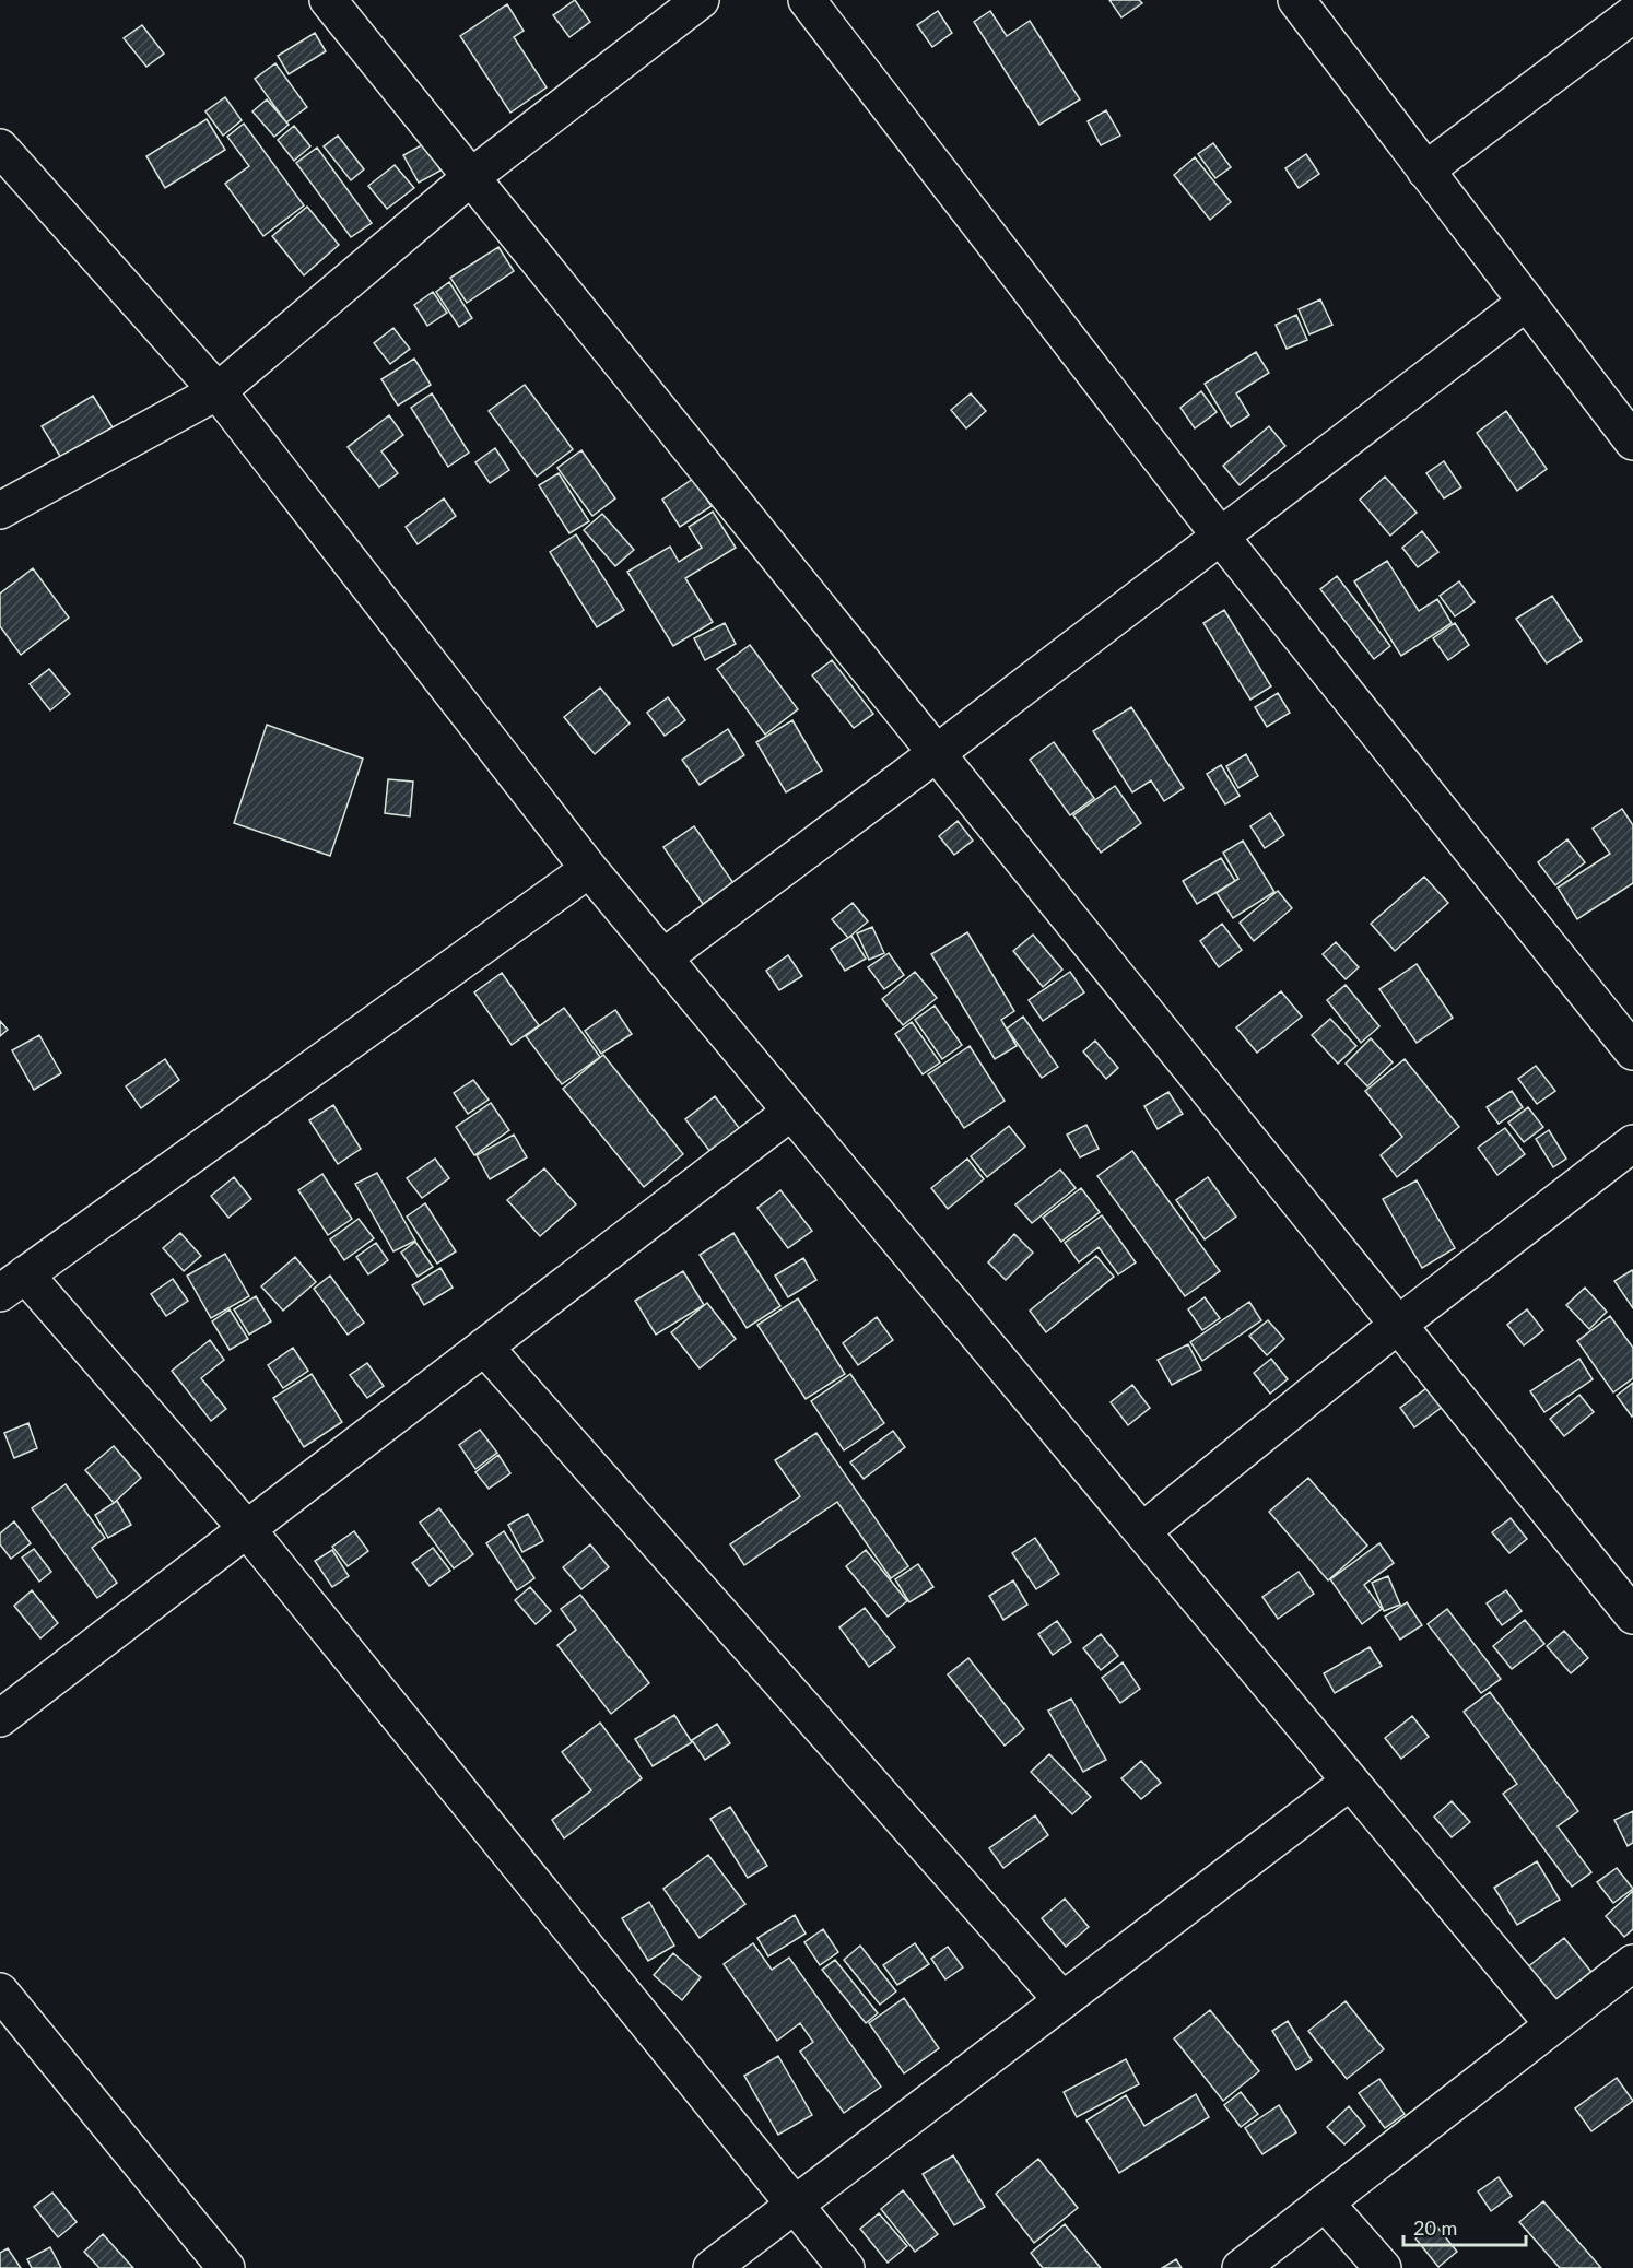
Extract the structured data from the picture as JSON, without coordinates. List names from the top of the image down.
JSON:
{
  "scale_bar": "20 m"
}
